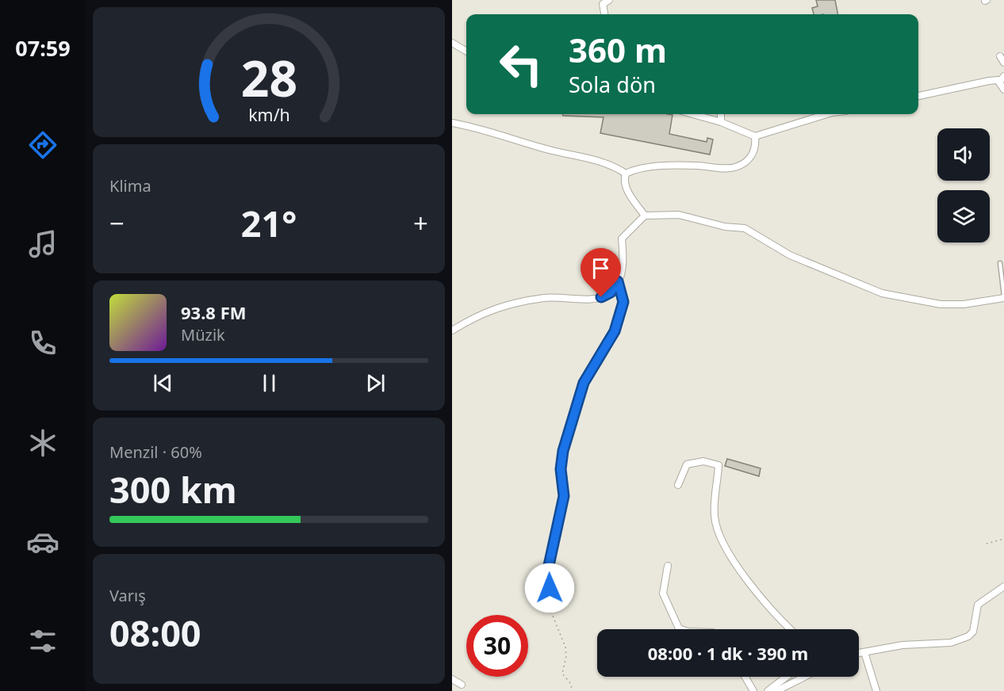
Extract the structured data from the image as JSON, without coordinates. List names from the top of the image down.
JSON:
{
  "page": {
    "tabs": "07:59",
    "turn": ["360 m", "Sola dön"],
    "tile": [
      "Klima",
      ["Menzil · 60%", "300 km"],
      ["Varış", "08:00"]
    ],
    "heat": ["−", "21°", "+"],
    "song": ["93.8 FM", "Müzik"],
    "limit": "30",
    "trip": "08:00 · 1 dk · 390 m",
    "gauge": ["28", "km/h"]
  }
}
